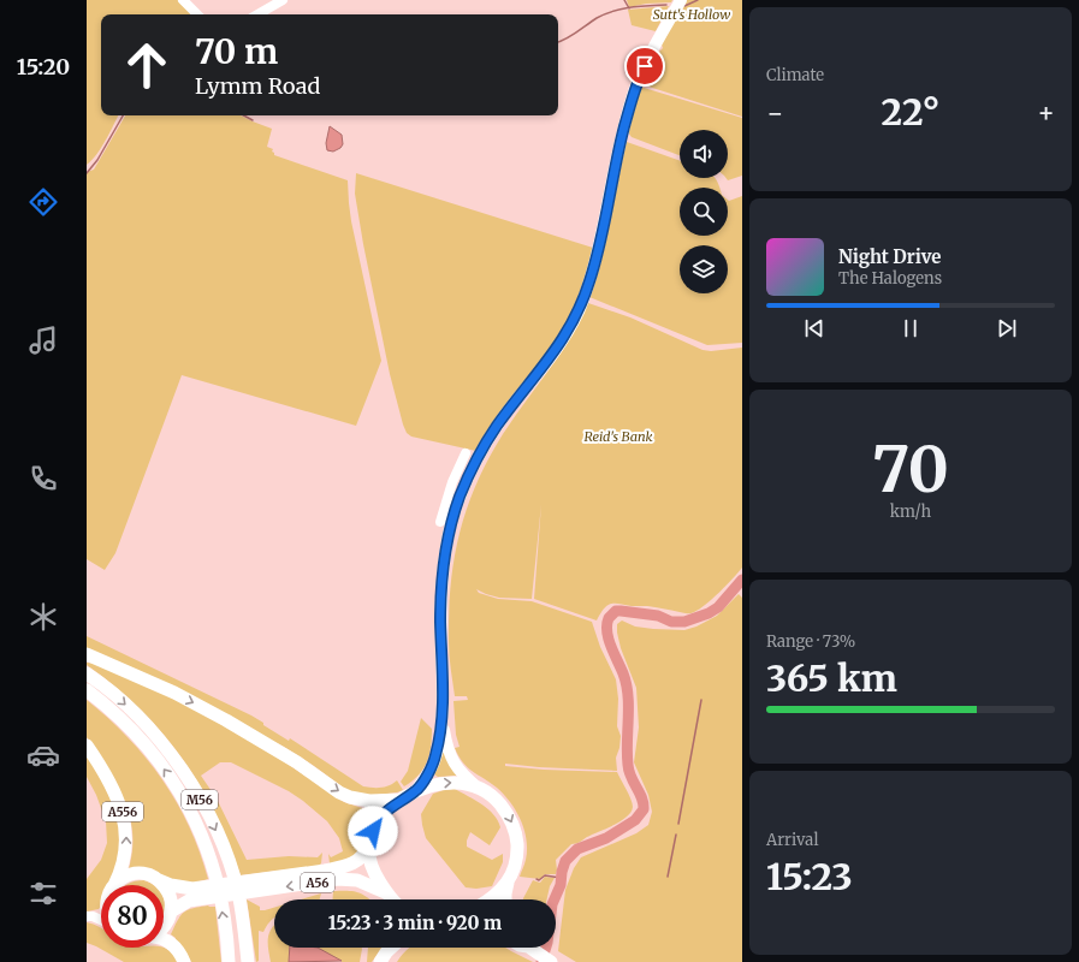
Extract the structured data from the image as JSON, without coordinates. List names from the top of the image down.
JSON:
{
  "streets": {
    "highway": ["M56", "A556", "A56"]
  },
  "crossings": [
    ["A556", "A56"]
  ],
  "parks": ["Sutt's Hollow", "Reid's Bank"],
  "page": {
    "tabs": "15:20",
    "tile": [
      "Climate",
      ["70", "km/h"],
      ["Range · 73%", "365 km"],
      ["Arrival", "15:23"]
    ],
    "turn": ["70 m", "Lymm Road"],
    "heat": ["−", "22°", "+"],
    "song": ["Night Drive", "The Halogens"],
    "limit": "80",
    "trip": "15:23 · 3 min · 920 m"
  }
}
